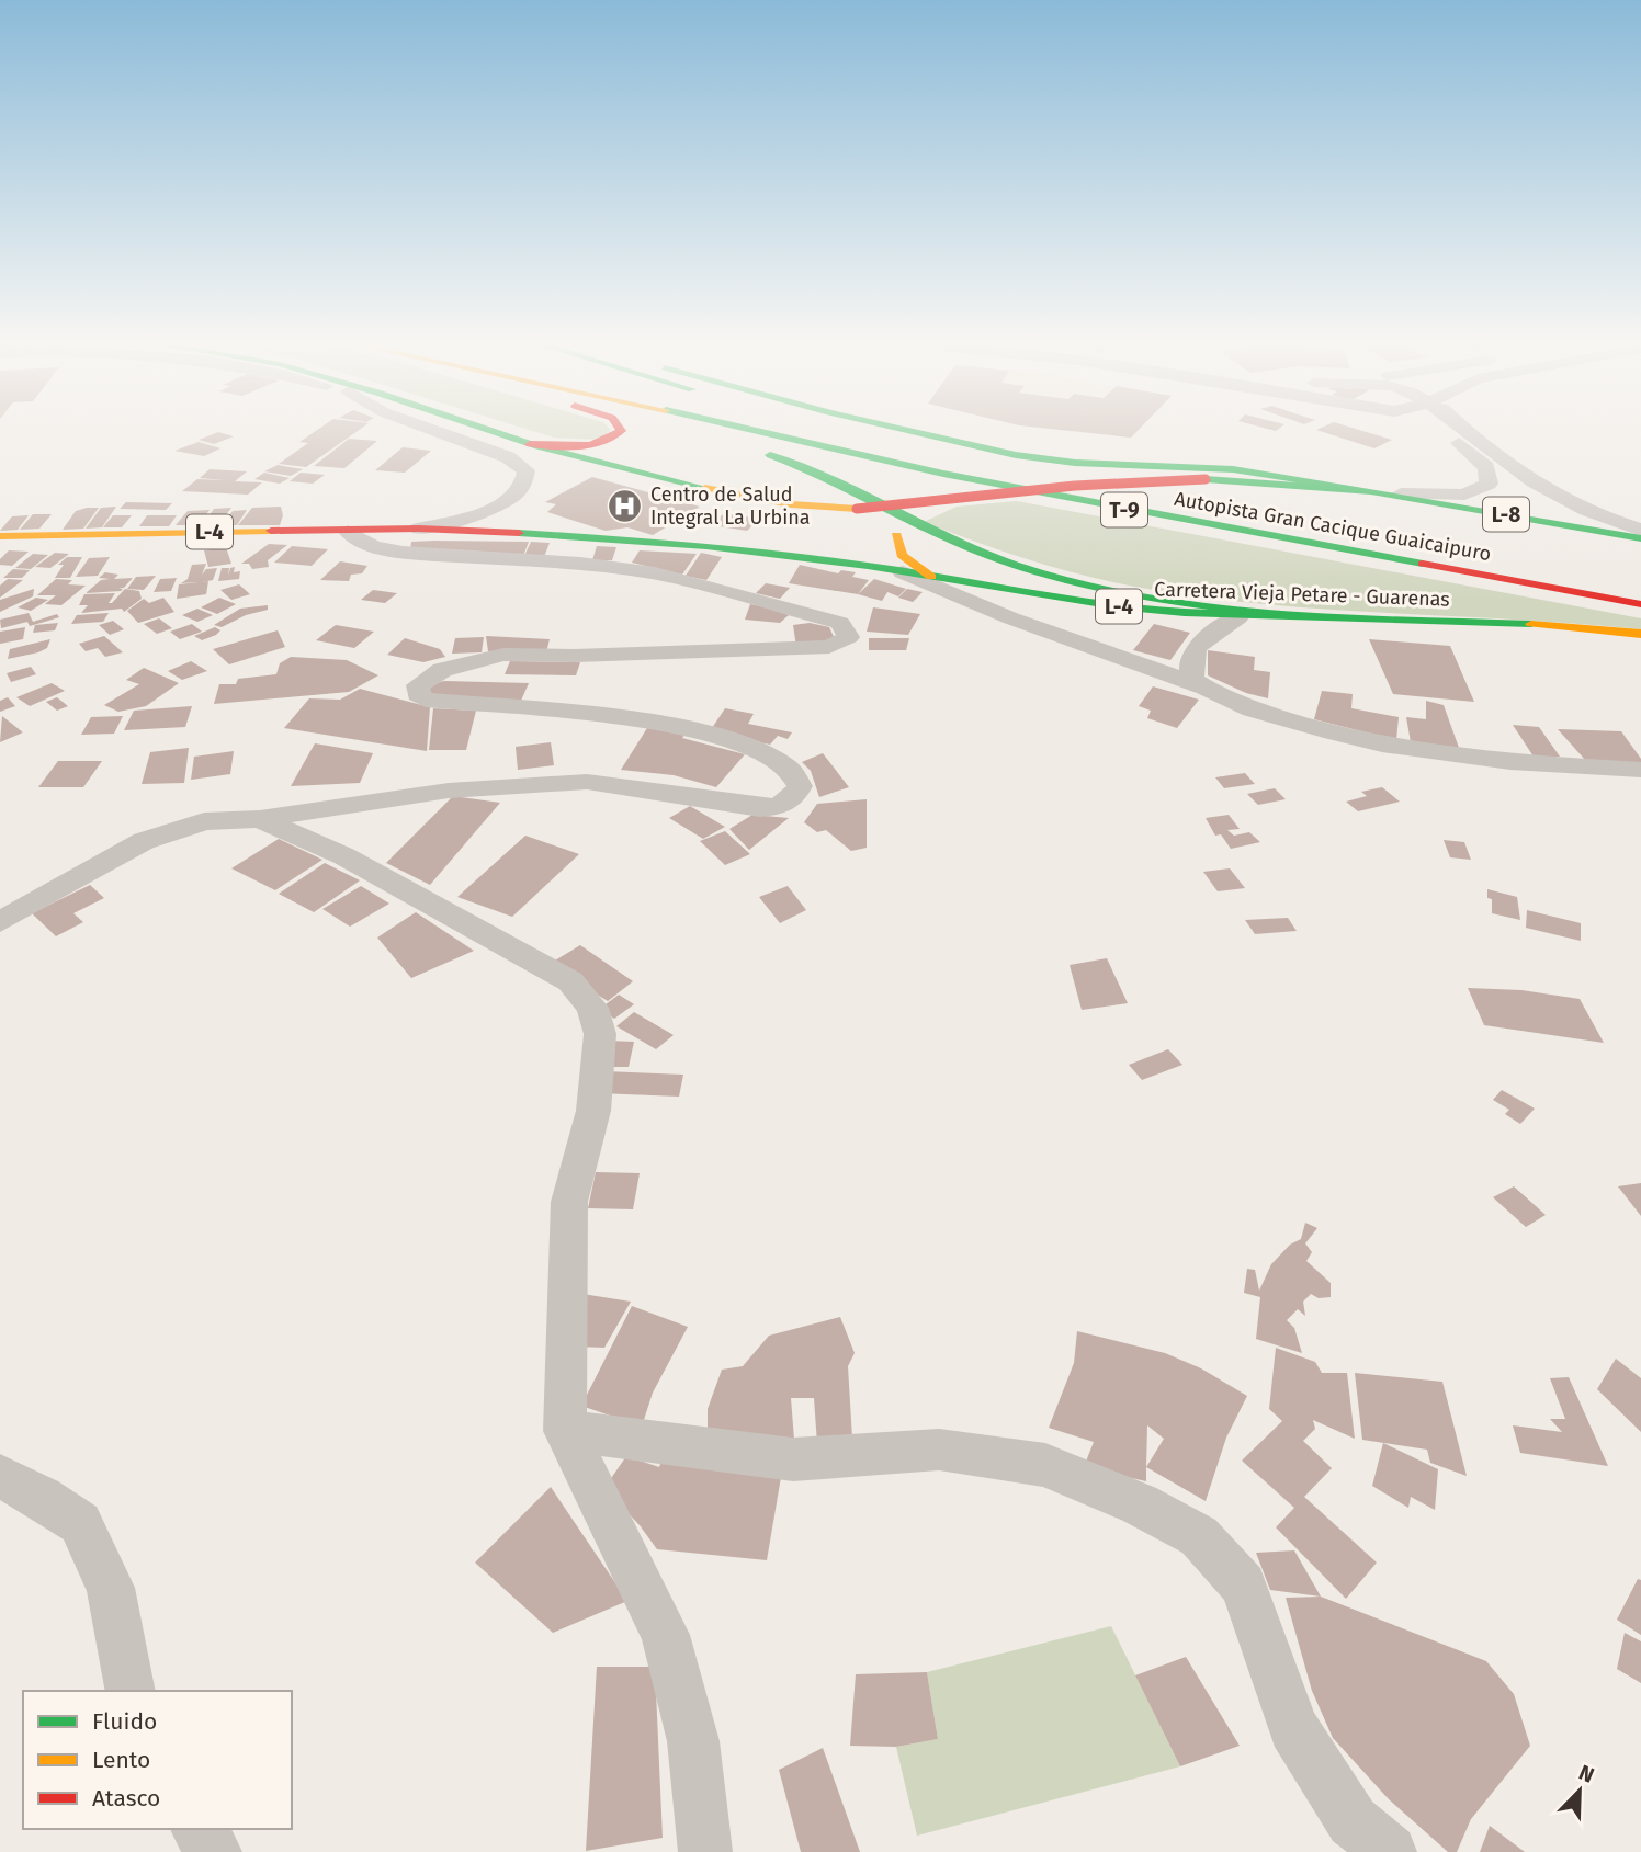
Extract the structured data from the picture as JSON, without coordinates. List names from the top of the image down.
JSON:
{
  "streets": {
    "main road": [
      "T-9",
      "L-8",
      "Autopista Gran Cacique Guaicaipuro",
      "L-4",
      "Carretera Vieja Petare - Guarenas"
    ]
  },
  "places": {
    "hospital": ["Centro de Salud Integral La Urbina"]
  },
  "legend": ["Fluido", "Lento", "Atasco"],
  "north": "top right"
}
